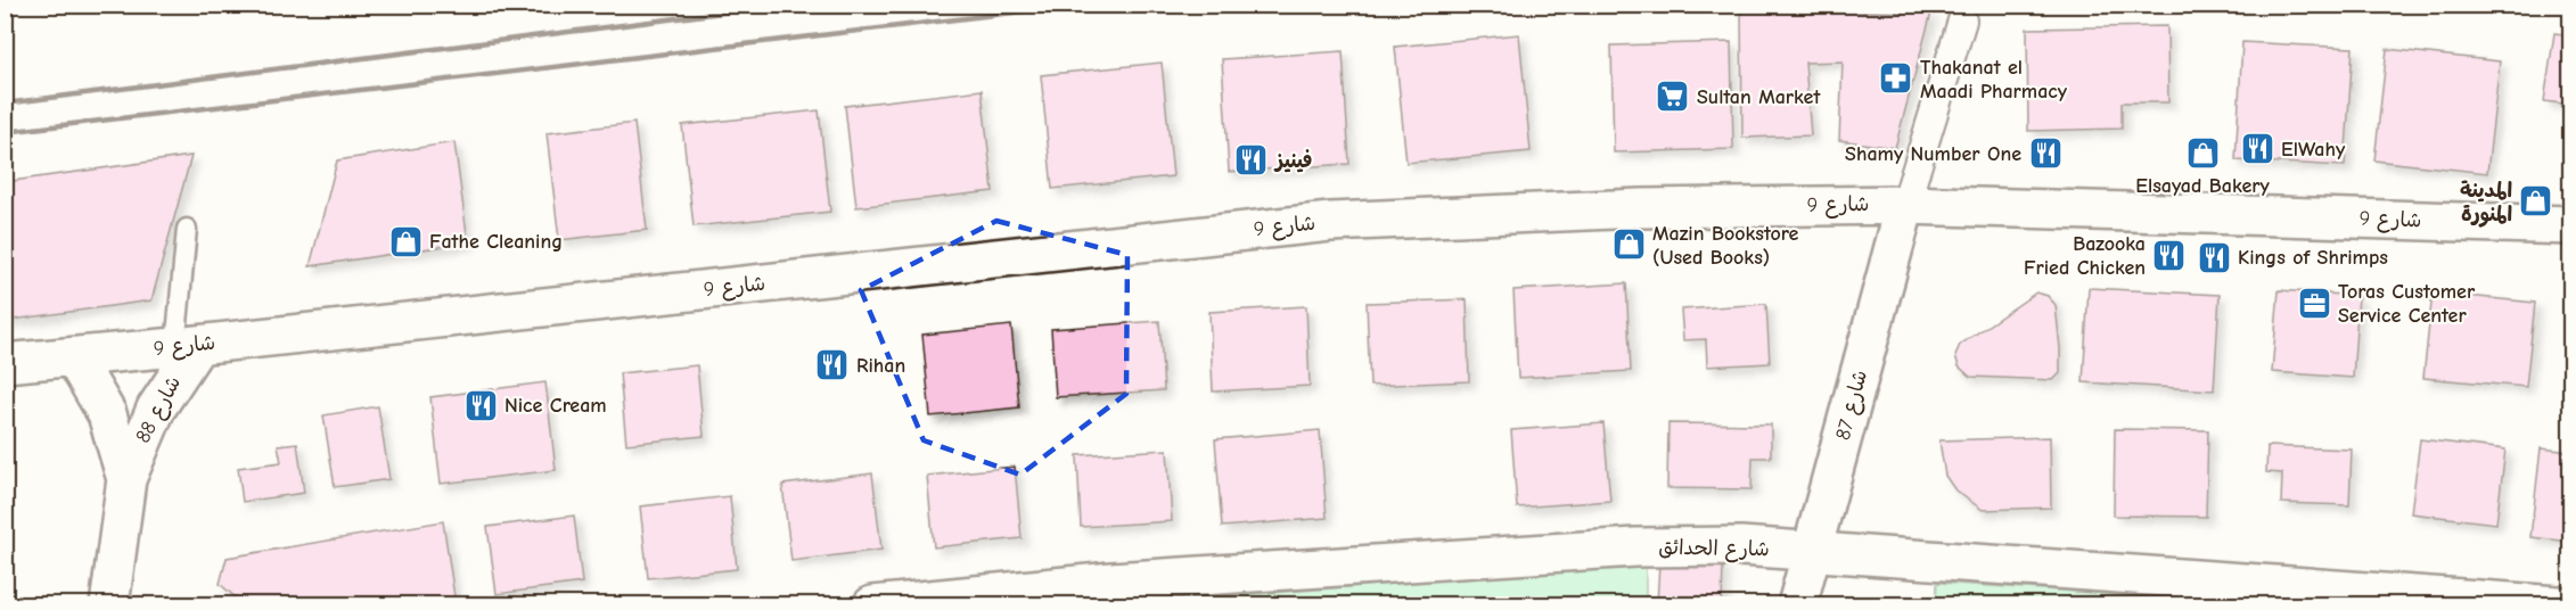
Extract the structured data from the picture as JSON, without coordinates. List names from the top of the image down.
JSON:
{
  "streets": {
    "street": [
      "شارع 9",
      "شارع 87",
      "شارع 88",
      "شارع الحدائق"
    ]
  },
  "crossings": [
    ["شارع 9", "شارع 87"],
    ["شارع 9", "شارع 88"],
    ["شارع 87", "شارع الحدائق"]
  ],
  "places": {
    "pharmacy": ["Thakanat el Maadi Pharmacy"],
    "supermarket": ["Sultan Market"],
    "restaurant": [
      "ElWahy",
      "Shamy Number One",
      "فينيز",
      "Bazooka Fried Chicken",
      "Kings of Shrimps",
      "Rihan",
      "Nice Cream"
    ],
    "shop": [
      "Elsayad Bakery",
      "المدينة المنورة",
      "Fathe Cleaning",
      "Mazin Bookstore (Used Books)"
    ],
    "office": ["Toras Customer Service Center"]
  }
}
